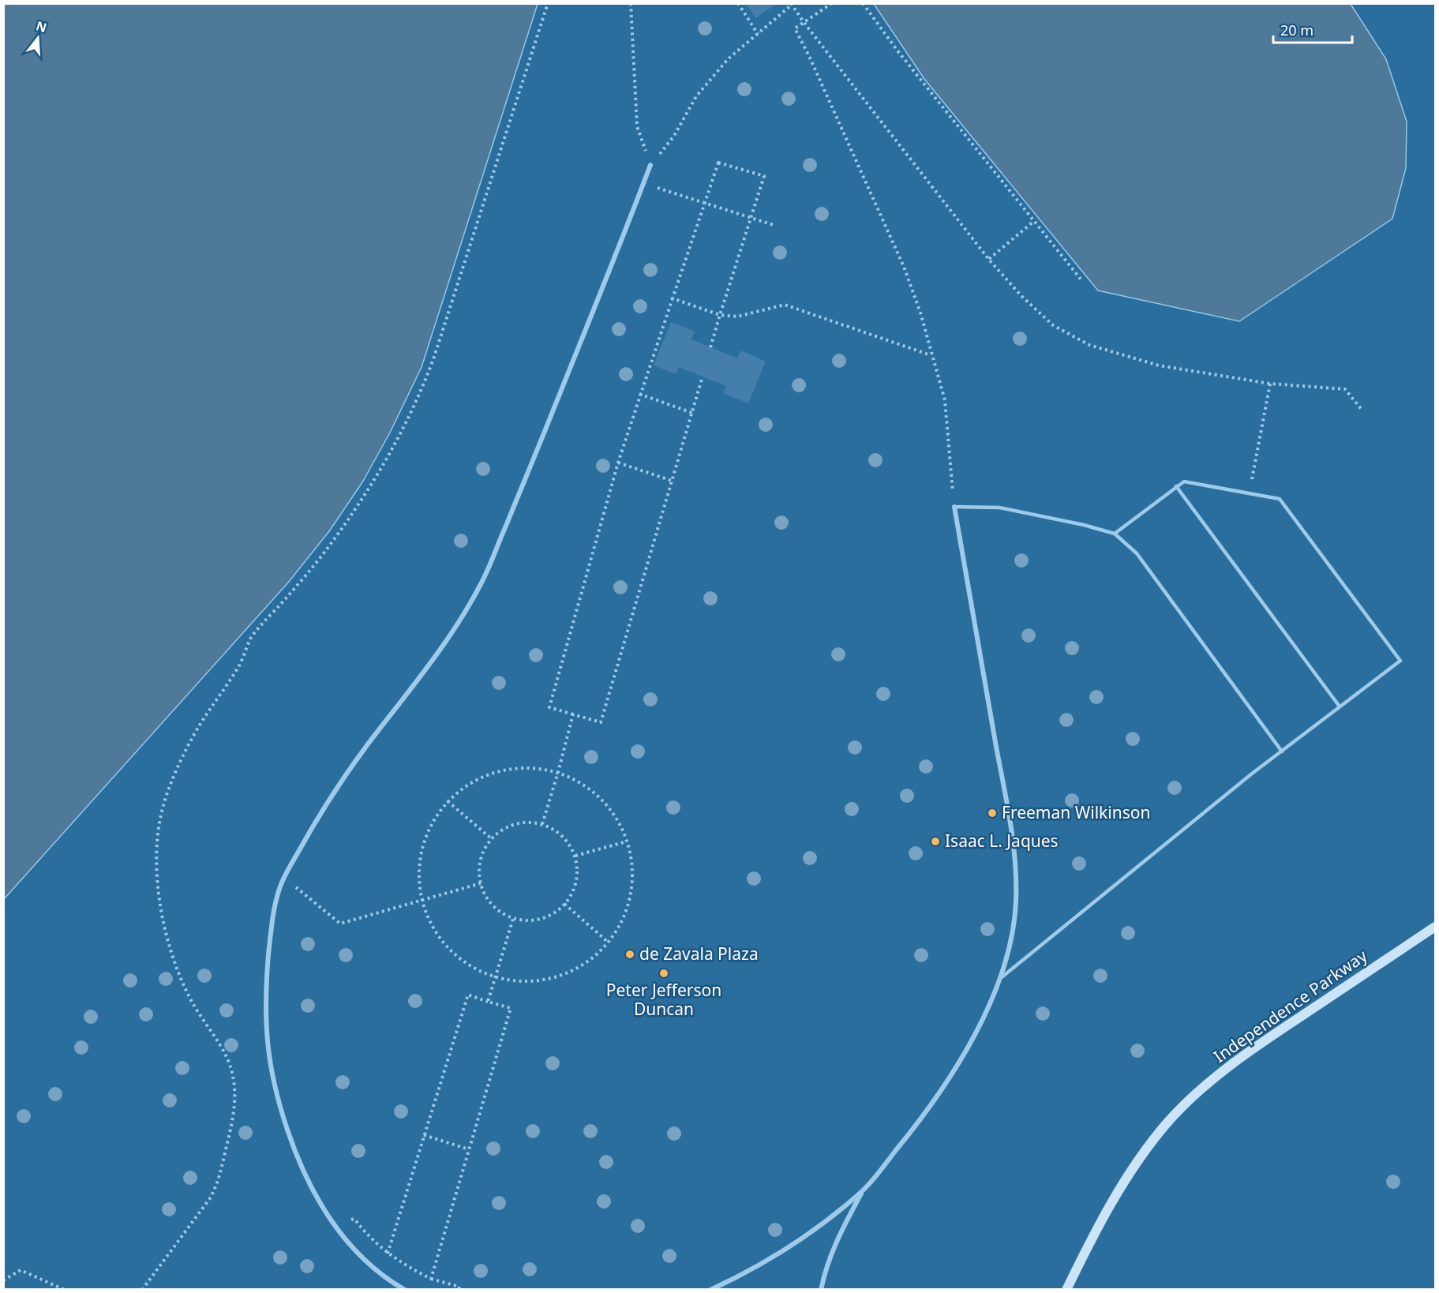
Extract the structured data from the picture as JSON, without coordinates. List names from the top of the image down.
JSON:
{
  "streets": {
    "main road": ["Independence Parkway"]
  },
  "places": [
    "Freeman Wilkinson",
    "Isaac L. Jaques",
    "de Zavala Plaza",
    "Peter Jefferson Duncan"
  ],
  "scale_bar": "20 m",
  "north": "top"
}
